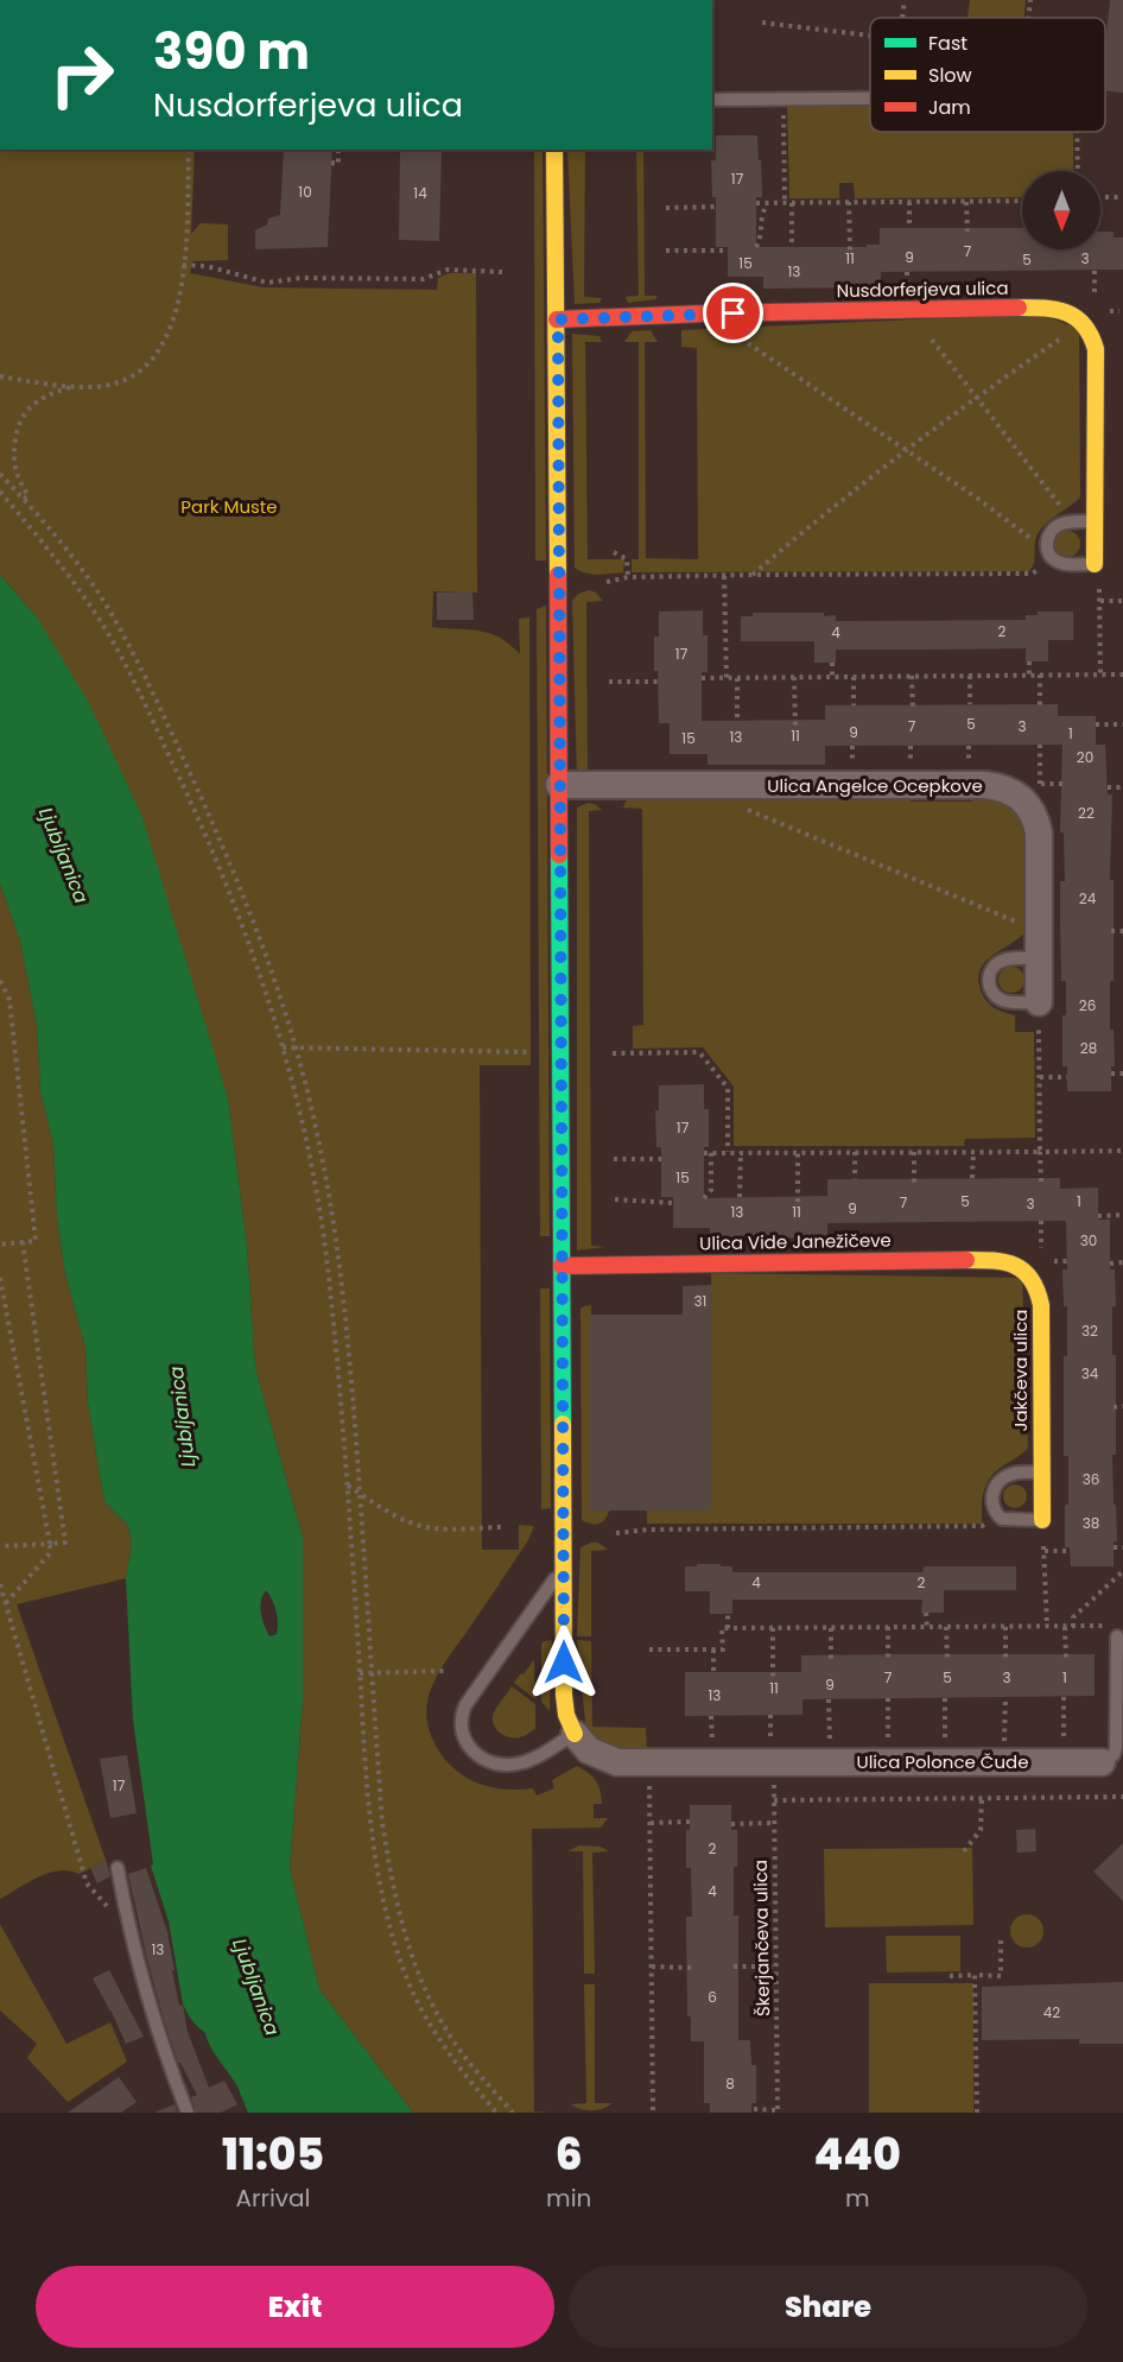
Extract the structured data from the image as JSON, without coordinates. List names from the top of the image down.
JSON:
{
  "streets": {
    "street": [
      "Nusdorferjeva ulica",
      "Ulica Angelce Ocepkove",
      "Ulica Vide Janežičeve",
      "Jakčeva ulica",
      "Ulica Polonce Čude"
    ],
    "path": ["Škerjančeva ulica"]
  },
  "crossings": [
    ["Ulica Vide Janežičeve", "Jakčeva ulica"],
    ["Ulica Polonce Čude", "Škerjančeva ulica"]
  ],
  "water": ["Ljubljanica"],
  "parks": ["Park Muste"],
  "house_numbers": [
    "17",
    "10",
    "14",
    "7",
    "9",
    "11",
    "3",
    "5",
    "15",
    "13",
    "2",
    "4",
    "17",
    "5",
    "7",
    "3",
    "9",
    "1",
    "11",
    "13",
    "15",
    "20",
    "22",
    "24",
    "26",
    "28",
    "17",
    "15",
    "5",
    "1",
    "7",
    "3",
    "9",
    "13",
    "11",
    "30",
    "31",
    "32",
    "34",
    "36",
    "38",
    "4",
    "2",
    "7",
    "5",
    "3",
    "1",
    "9",
    "11",
    "13",
    "17",
    "2",
    "4",
    "13",
    "6",
    "42",
    "8"
  ],
  "legend": ["Fast", "Slow", "Jam"],
  "north": "bottom",
  "page": {
    "turn": ["390 m", "Nusdorferjeva ulica"],
    "eta": [
      "11:05",
      "Arrival",
      "6",
      "min",
      "440",
      "m"
    ],
    "buttons": ["Exit", "Share"]
  }
}
